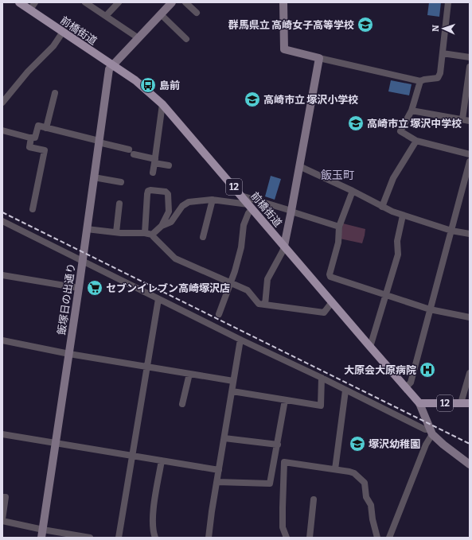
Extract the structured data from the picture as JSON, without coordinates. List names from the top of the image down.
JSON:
{
  "streets": {
    "main road": ["前橋街道", "12"],
    "street": ["飯塚日の出通り"]
  },
  "crossings": [
    ["前橋街道", "12"],
    ["前橋街道", "飯塚日の出通り"]
  ],
  "districts": ["飯玉町"],
  "places": {
    "school or university": [
      "群馬県立 高崎女子高等学校",
      "高崎市立 塚沢小学校",
      "高崎市立 塚沢中学校",
      "塚沢幼稚園"
    ],
    "bus stop": ["島前"],
    "supermarket": ["セブンイレブン高崎塚沢店"],
    "hospital": ["大原会大原病院"]
  },
  "north": "left"
}
